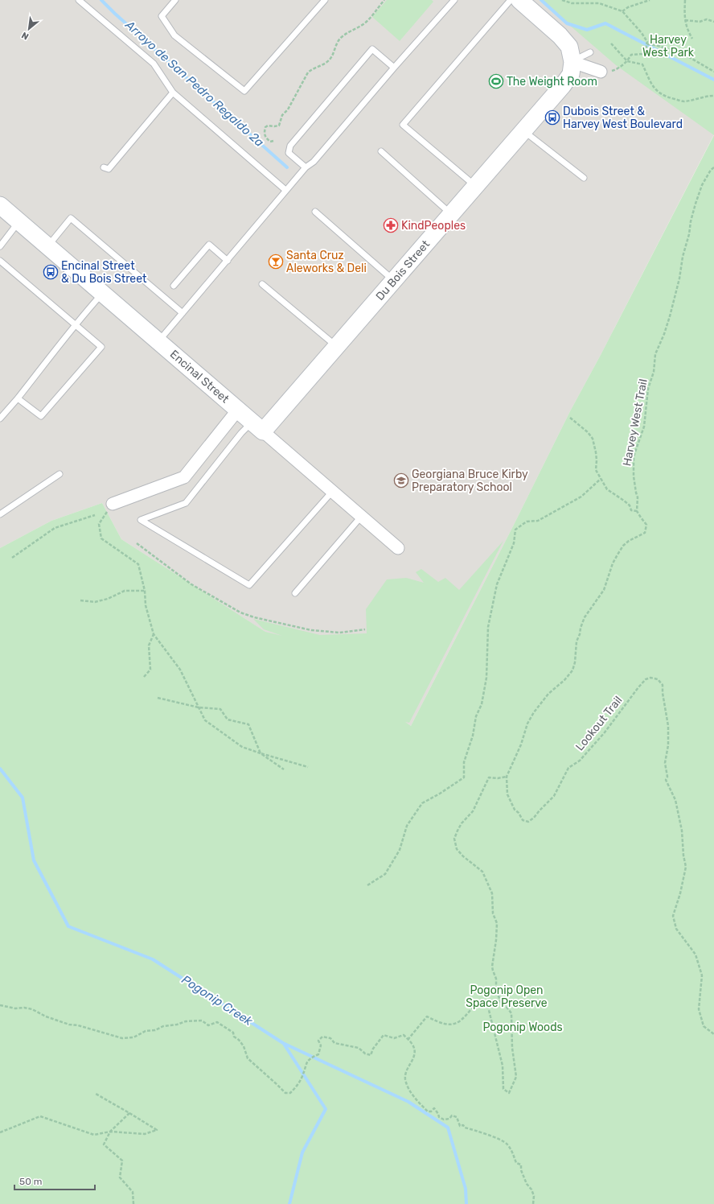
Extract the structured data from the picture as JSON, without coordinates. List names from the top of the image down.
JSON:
{
  "streets": {
    "street": ["Du Bois Street", "Encinal Street"],
    "path": ["Harvey West Trail", "Lookout Trail"]
  },
  "crossings": [
    ["Du Bois Street", "Encinal Street"]
  ],
  "water": ["Arroyo de San Pedro Regaldo 2a", "Pogonip Creek"],
  "parks": ["Harvey West Park", "Pogonip Open Space Preserve", "Pogonip Woods"],
  "places": {
    "sports": ["The Weight Room"],
    "bus stop": ["Dubois Street & Harvey West Boulevard", "Encinal Street & Du Bois Street"],
    "pharmacy": ["KindPeoples"],
    "bar": ["Santa Cruz Aleworks & Deli"],
    "school or university": ["Georgiana Bruce Kirby Preparatory School"]
  },
  "scale_bar": "50 m",
  "north": "bottom left"
}
